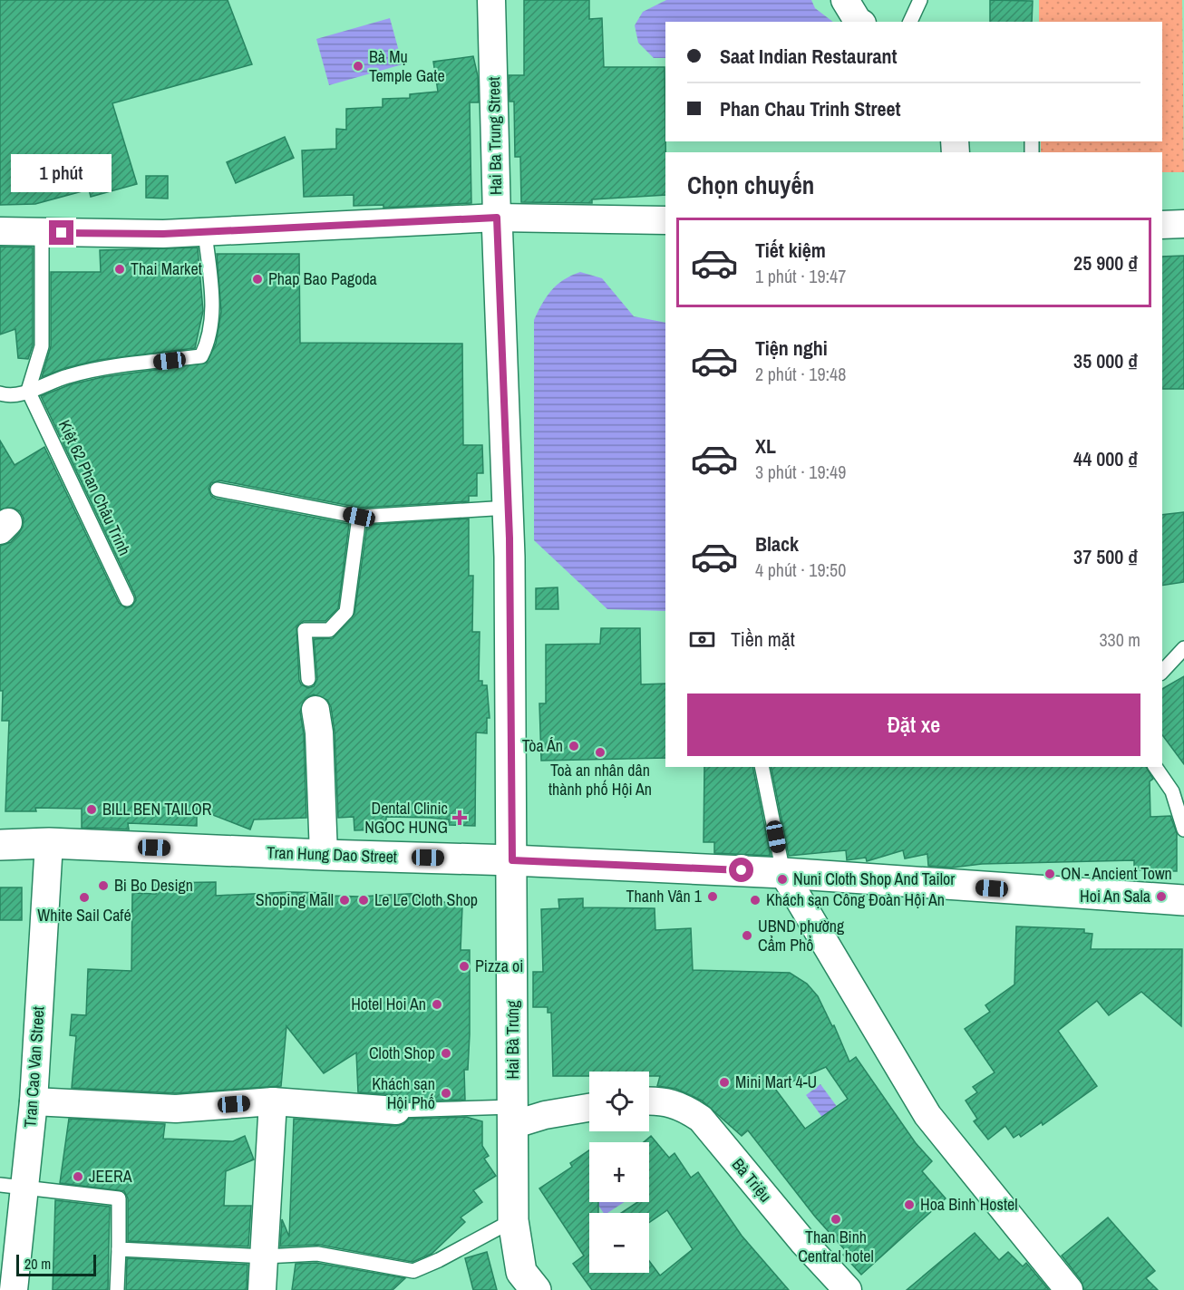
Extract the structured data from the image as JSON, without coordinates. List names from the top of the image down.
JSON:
{
  "streets": {
    "main road": ["Hai Ba Trung Street", "Tran Hung Dao Street", "Hai Bà Trưng"],
    "street": ["Tran Cao Van Street", "Bà Triệu"],
    "lane": ["Kiệt 62 Phan Châu Trinh"]
  },
  "crossings": [
    ["Hai Ba Trung Street", "Tran Hung Dao Street"],
    ["Hai Ba Trung Street", "Hai Bà Trưng"],
    ["Tran Hung Dao Street", "Hai Bà Trưng"],
    ["Tran Hung Dao Street", "Tran Cao Van Street"]
  ],
  "places": {
    "other": [
      "Bà Mụ Temple Gate",
      "Thai Market",
      "Phap Bao Pagoda",
      "Tòa Án",
      "Toà an nhân dân thành phố Hội An",
      "BILL BEN TAILOR",
      "ON - Ancient Town",
      "Nuni Cloth Shop And Tailor",
      "Bi Bo Design",
      "Thanh Vân 1",
      "Hoi An Sala",
      "White Sail Café",
      "Shoping Mall",
      "Le Le Cloth Shop",
      "Khách sạn Công Đoàn Hội An",
      "UBND phường Cẩm Phổ",
      "Pizza oi",
      "Hotel Hoi An",
      "Cloth Shop",
      "Mini Mart 4-U",
      "Khách sạn Hội Phố",
      "JEERA",
      "Hoa Binh Hostel",
      "Than Binh Central hotel"
    ],
    "health": ["Dental Clinic NGOC HUNG"]
  },
  "scale_bar": "20 m",
  "page": {
    "banner": ["Saat Indian Restaurant", "Phan Chau Trinh Street"],
    "heading": "Chọn chuyến",
    "bubble": "1 phút",
    "list": [
      {
        "name": "Tiết kiệm",
        "note": "1 phút · 19:47",
        "value": "25 900 ₫"
      },
      {
        "name": "Tiện nghi",
        "note": "2 phút · 19:48",
        "value": "35 000 ₫"
      },
      {
        "name": "XL",
        "note": "3 phút · 19:49",
        "value": "44 000 ₫"
      },
      {
        "name": "Black",
        "note": "4 phút · 19:50",
        "value": "37 500 ₫"
      }
    ],
    "pay": ["Tiền mặt", "330 m"],
    "buttons": "Đặt xe",
    "map_buttons": ["+", "−"],
    "scale": "20 m"
  }
}
